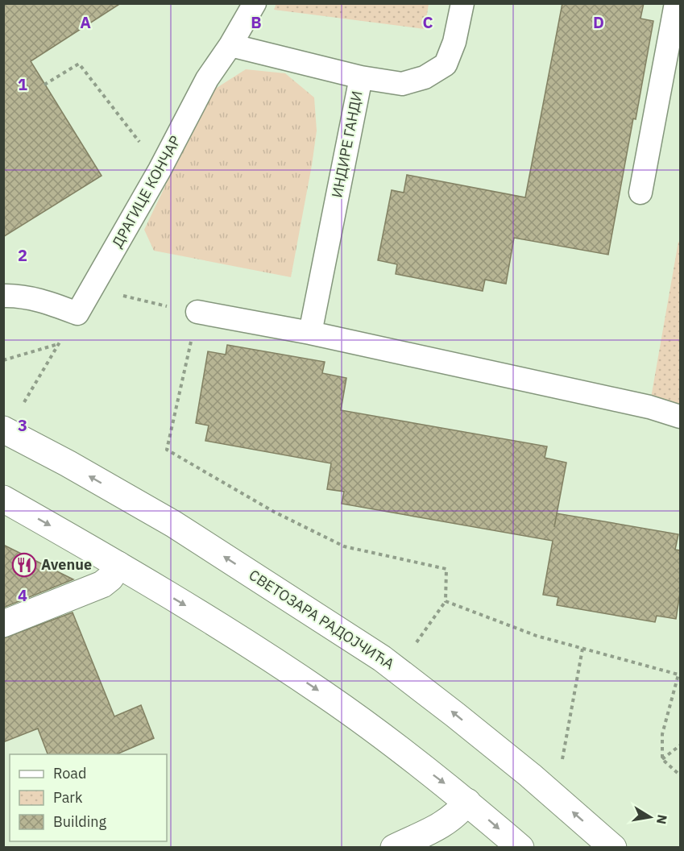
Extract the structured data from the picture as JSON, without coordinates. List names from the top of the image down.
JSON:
{
  "streets": {
    "main road": ["СВЕТОЗАРА РАДОЈЧИЋА"],
    "lane": ["ИНДИРЕ ГАНДИ", "ДРАГИЦЕ КОНЧАР"]
  },
  "places": {
    "restaurant": ["Avenue"]
  },
  "legend": ["Road", "Park", "Building"],
  "north": "right",
  "grid": {
    "columns": [
      "A",
      "B",
      "C",
      "D"
    ],
    "rows": [
      "1",
      "2",
      "3",
      "4"
    ]
  }
}
